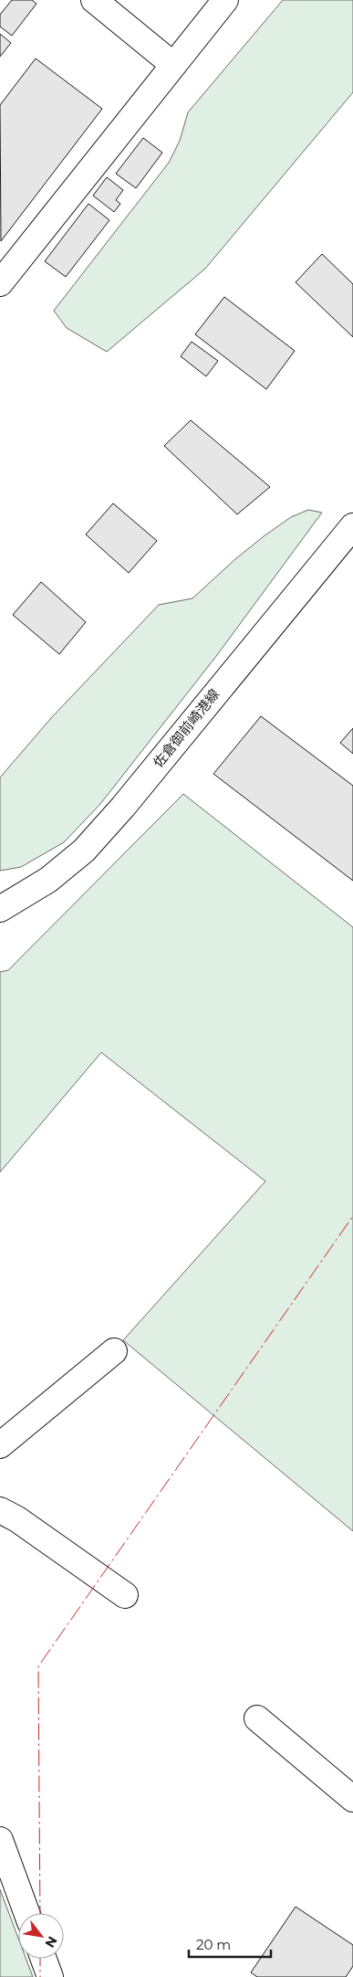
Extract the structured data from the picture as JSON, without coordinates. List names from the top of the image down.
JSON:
{
  "streets": {
    "main road": ["佐倉御前崎港線"]
  },
  "scale_bar": "20 m",
  "north": "bottom right"
}
